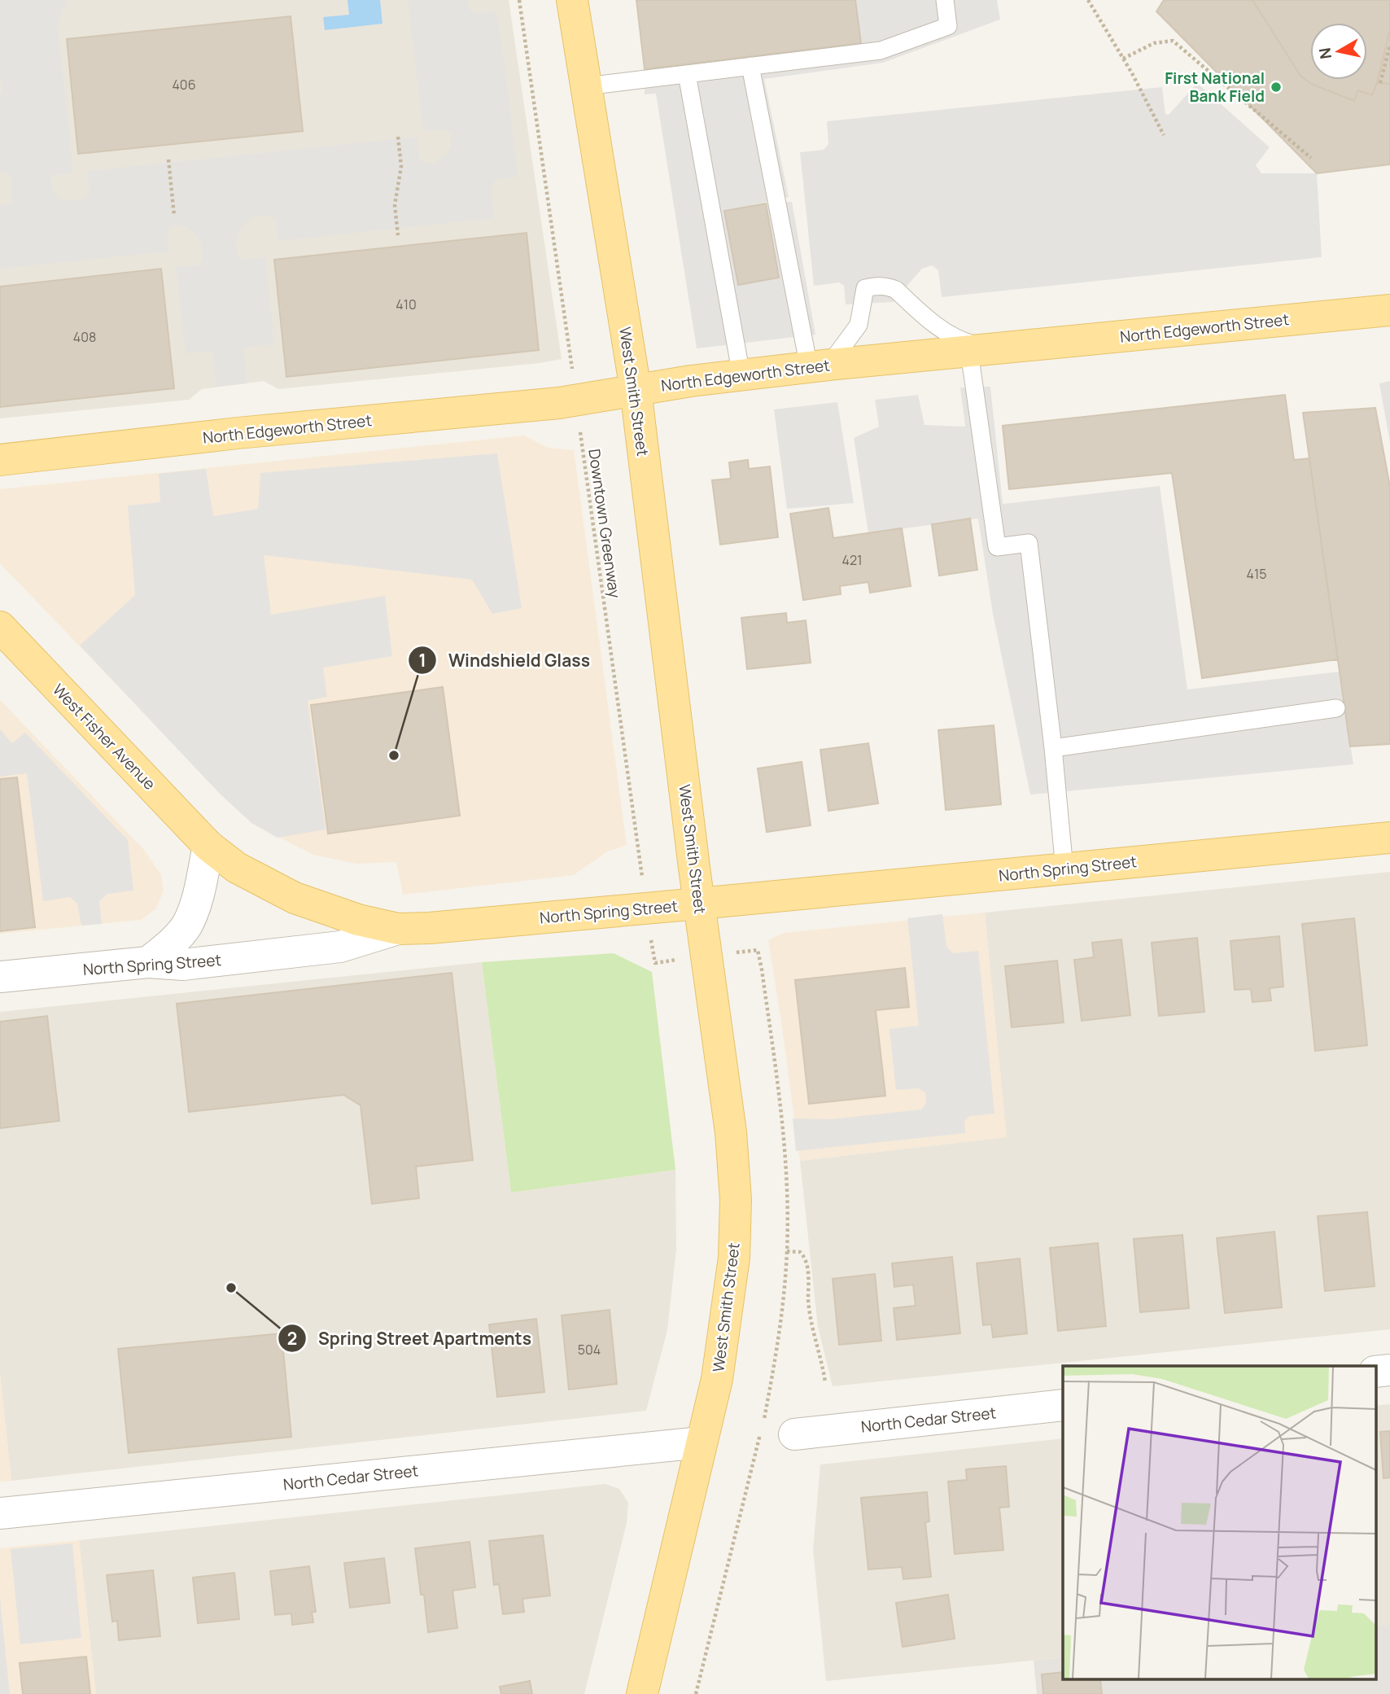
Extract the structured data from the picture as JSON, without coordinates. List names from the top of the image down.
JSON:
{
  "streets": {
    "main road": [
      "North Edgeworth Street",
      "West Smith Street",
      "West Fisher Avenue",
      "North Spring Street"
    ],
    "street": ["North Cedar Street"],
    "path": ["Downtown Greenway"]
  },
  "crossings": [
    ["North Edgeworth Street", "West Smith Street"],
    ["North Edgeworth Street", "Downtown Greenway"],
    ["West Smith Street", "Downtown Greenway"],
    ["West Smith Street", "North Spring Street"],
    ["West Smith Street", "North Cedar Street"],
    ["Downtown Greenway", "North Spring Street"],
    ["West Fisher Avenue", "North Spring Street"]
  ],
  "places": ["First National Bank Field", "Windshield Glass", "Spring Street Apartments"],
  "house_numbers": [
    "406",
    "410",
    "408",
    "421",
    "415",
    "504"
  ],
  "north": "left"
}
